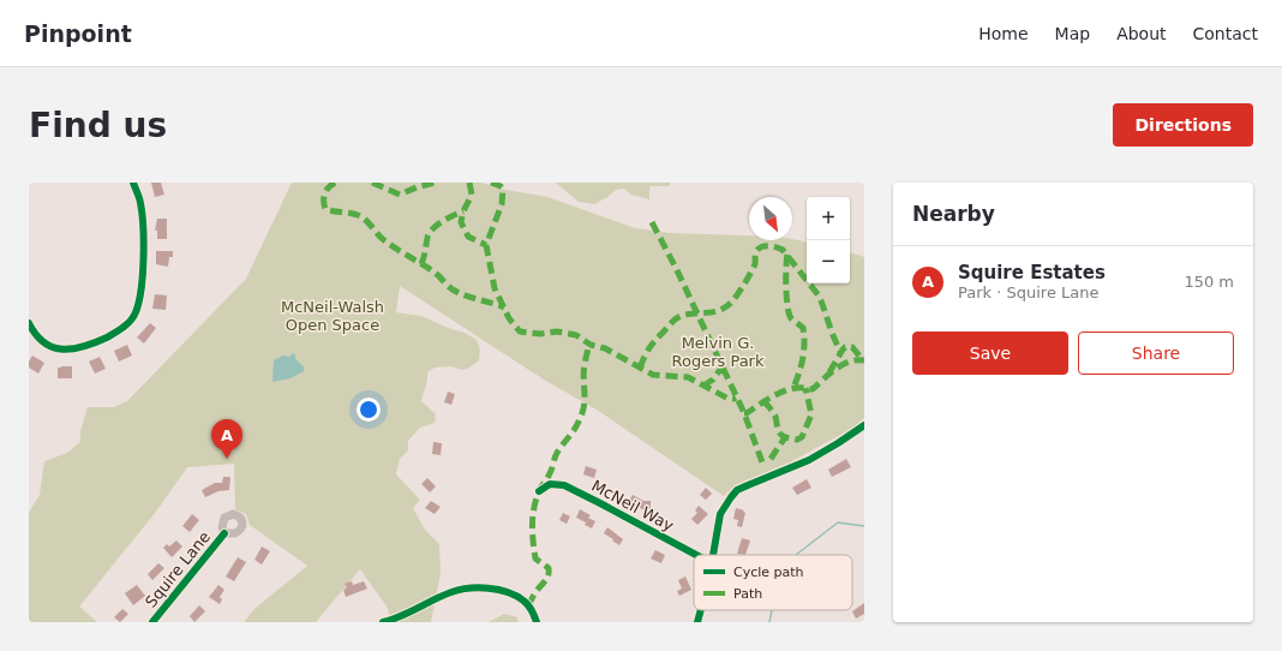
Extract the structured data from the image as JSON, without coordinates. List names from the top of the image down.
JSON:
{
  "streets": {
    "street": ["McNeil Way", "Squire Lane"]
  },
  "parks": ["McNeil-Walsh Open Space", "Melvin G. Rogers Park"],
  "legend": ["Cycle path", "Path"],
  "north": "bottom right",
  "page": {
    "header": "Pinpoint",
    "nav": [
      "Home",
      "Map",
      "About",
      "Contact"
    ],
    "buttons": [
      "Directions",
      ["Save", "Share"]
    ],
    "title": "Find us",
    "heading": "Nearby",
    "map_buttons": ["+", "−"],
    "list": [
      {
        "mark": "A",
        "name": "Squire Estates",
        "note": "Park · Squire Lane",
        "value": "150 m"
      }
    ],
    "pins": "A"
  }
}
